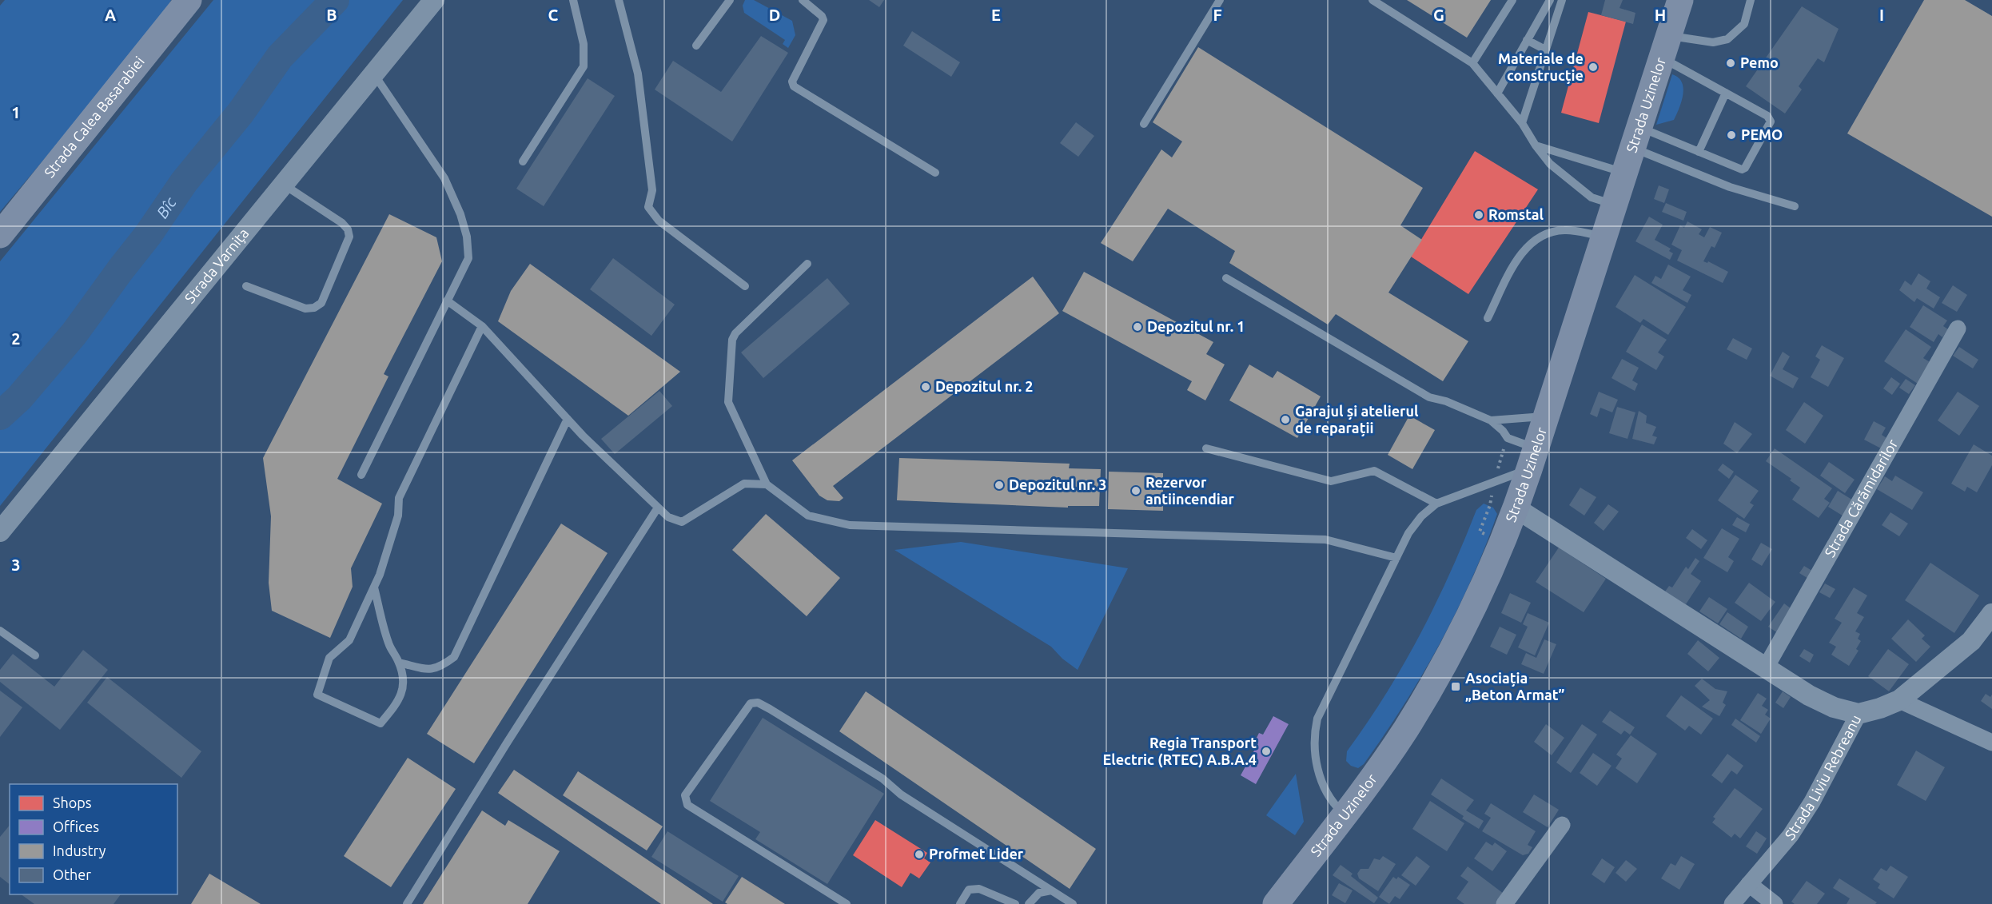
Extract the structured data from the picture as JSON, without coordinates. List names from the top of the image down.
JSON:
{
  "streets": {
    "main road": ["Strada Uzinelor", "Strada Calea Basarabiei"],
    "street": ["Strada Varnița", "Strada Cărămidarilor", "Strada Liviu Rebreanu"]
  },
  "water": ["Bîc"],
  "places": {
    "other": [
      "Pemo",
      "Materiale de construcție",
      "PEMO",
      "Romstal",
      "Depozitul nr. 1",
      "Depozitul nr. 2",
      "Garajul și atelierul de reparații",
      "Depozitul nr. 3",
      "Rezervor antiincendiar",
      "Regia Transport Electric (RTEC) A.B.A.4",
      "Profmet Lider"
    ],
    "transit": ["Asociația „Beton Armat”"]
  },
  "legend": [
    "Shops",
    "Offices",
    "Industry",
    "Other"
  ],
  "grid": {
    "columns": [
      "A",
      "B",
      "C",
      "D",
      "E",
      "F",
      "G",
      "H",
      "I"
    ],
    "rows": ["1", "2", "3"]
  }
}
